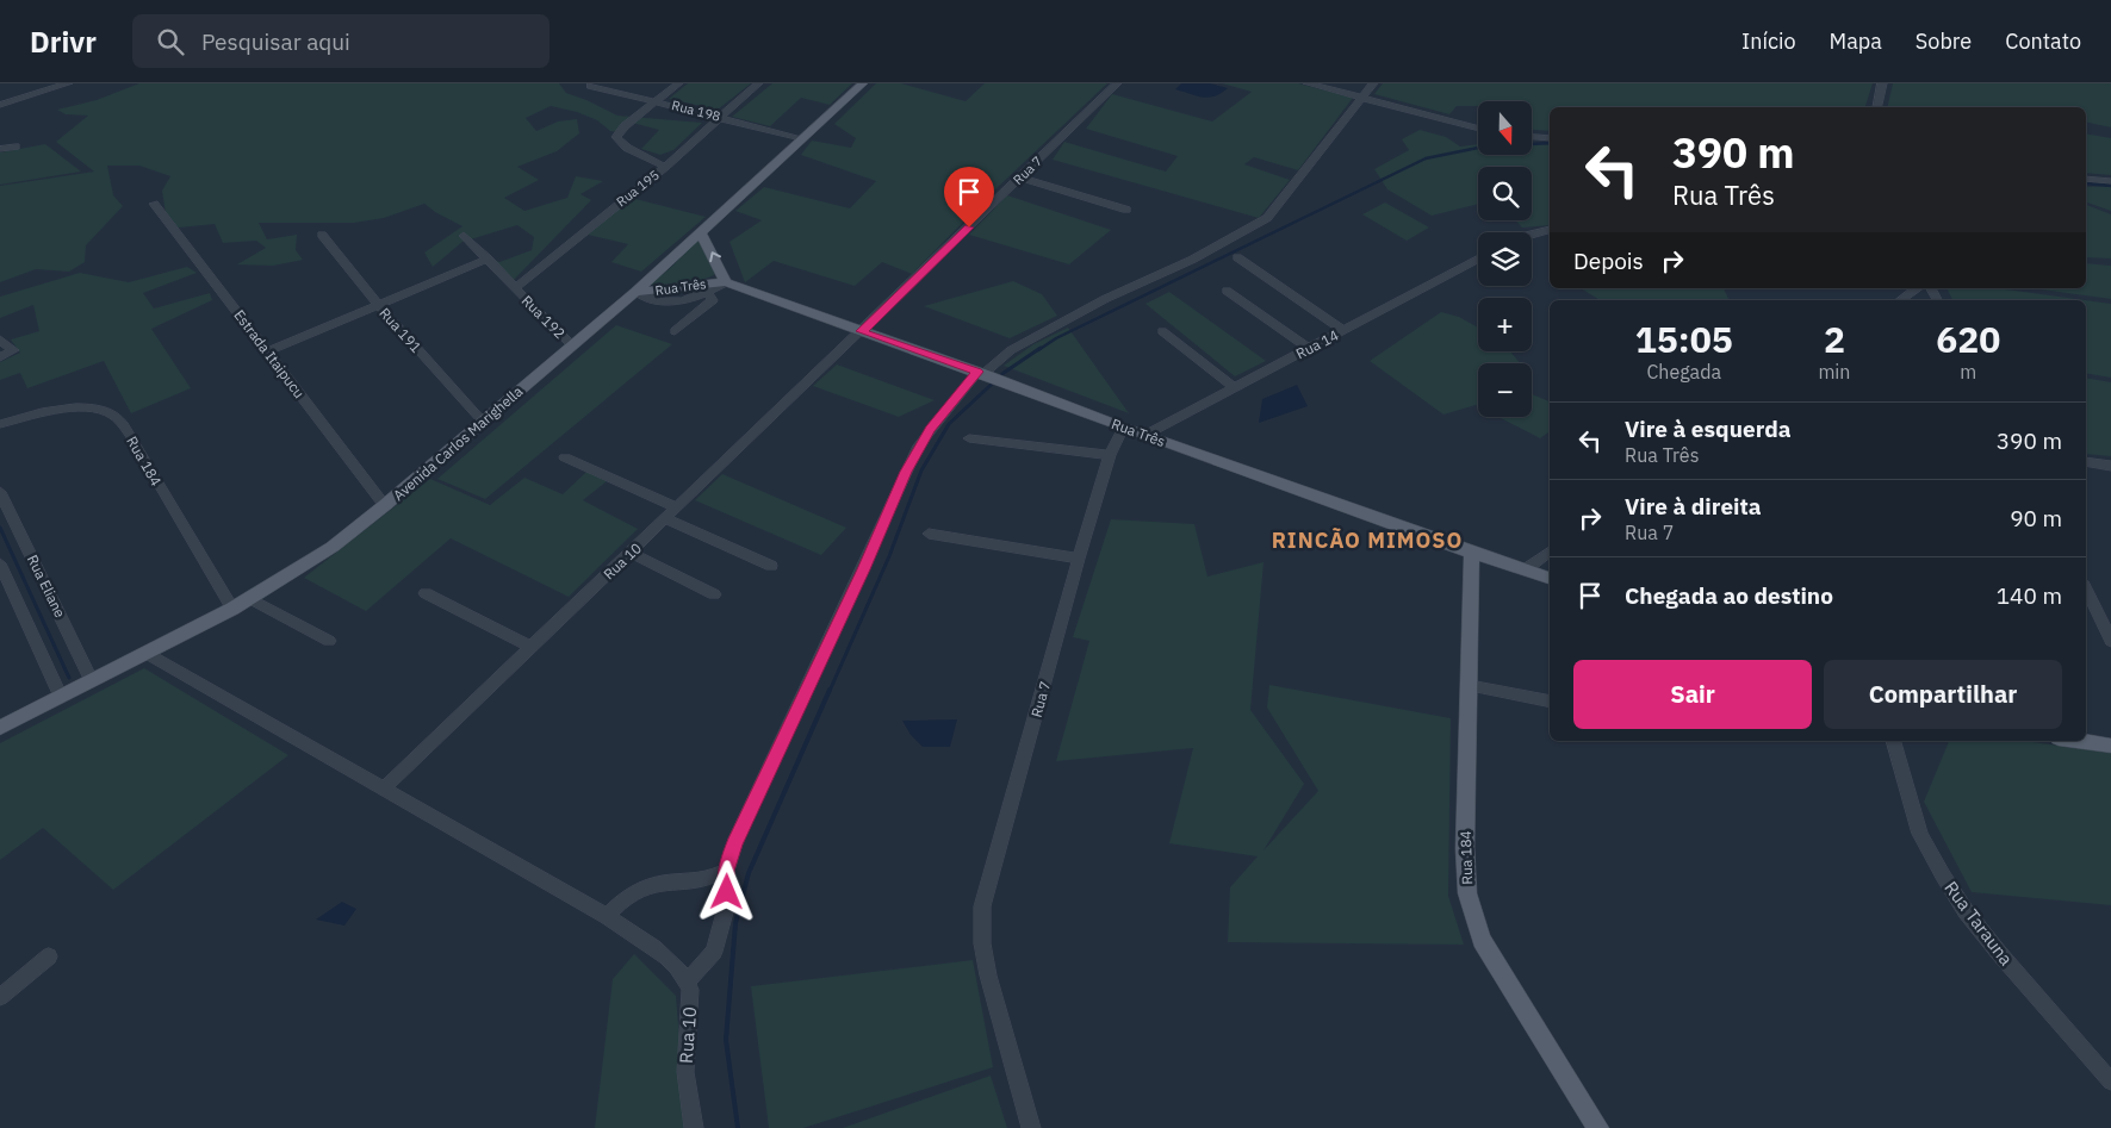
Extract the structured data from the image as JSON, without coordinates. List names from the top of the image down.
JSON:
{
  "streets": {
    "main road": ["Rua Três", "Avenida Carlos Marighella", "Rua 184"],
    "street": [
      "Rua 198",
      "Rua 7",
      "Rua 195",
      "Rua 192",
      "Rua 191",
      "Rua 14",
      "Estrada Itaipucu",
      "Rua 10",
      "Rua Eliane",
      "Rua Tarauna"
    ]
  },
  "crossings": [
    ["Rua 198", "Rua 195"],
    ["Rua 198", "Avenida Carlos Marighella"],
    ["Rua 7", "Rua Três"],
    ["Rua 7", "Rua 10"],
    ["Rua 195", "Rua 192"],
    ["Rua Três", "Rua 14"],
    ["Rua Três", "Avenida Carlos Marighella"],
    ["Rua Três", "Rua 184"],
    ["Rua Três", "Rua 10"],
    ["Rua 192", "Avenida Carlos Marighella"],
    ["Rua 191", "Avenida Carlos Marighella"],
    ["Estrada Itaipucu", "Avenida Carlos Marighella"],
    ["Avenida Carlos Marighella", "Rua 184"],
    ["Avenida Carlos Marighella", "Rua Eliane"]
  ],
  "districts": ["RINCÃO MIMOSO"],
  "north": "bottom",
  "page": {
    "header": "Drivr",
    "search": "Pesquisar aqui",
    "nav": [
      "Início",
      "Mapa",
      "Sobre",
      "Contato"
    ],
    "map_buttons": ["+", "−"],
    "turn": ["390 m", "Rua Três"],
    "then": "Depois",
    "eta": [
      "15:05",
      "Chegada",
      "2",
      "min",
      "620",
      "m"
    ],
    "list": [
      {
        "name": "Vire à esquerda",
        "note": "Rua Três",
        "value": "390 m"
      },
      {
        "name": "Vire à direita",
        "note": "Rua 7",
        "value": "90 m"
      },
      {
        "name": "Chegada ao destino",
        "value": "140 m"
      }
    ],
    "buttons": ["Sair", "Compartilhar"]
  }
}
